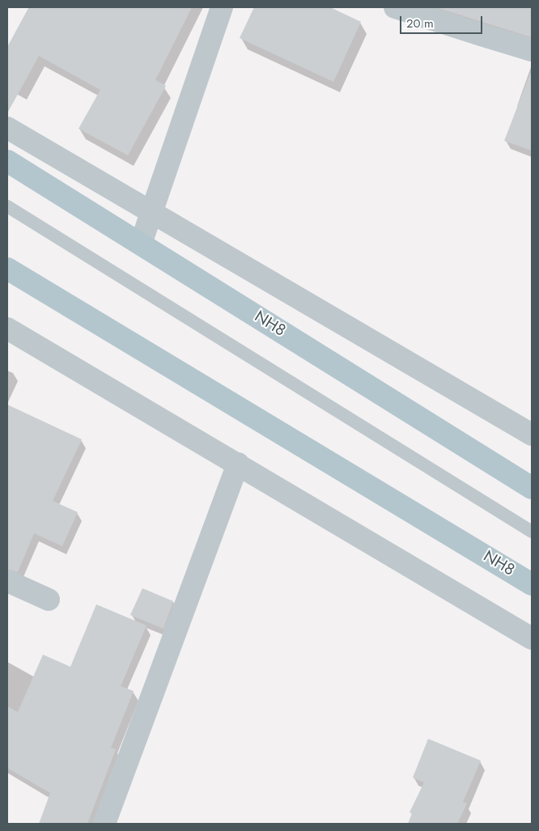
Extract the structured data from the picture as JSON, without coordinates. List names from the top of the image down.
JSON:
{
  "streets": {
    "main road": ["NH8"]
  },
  "scale_bar": "20 m"
}
